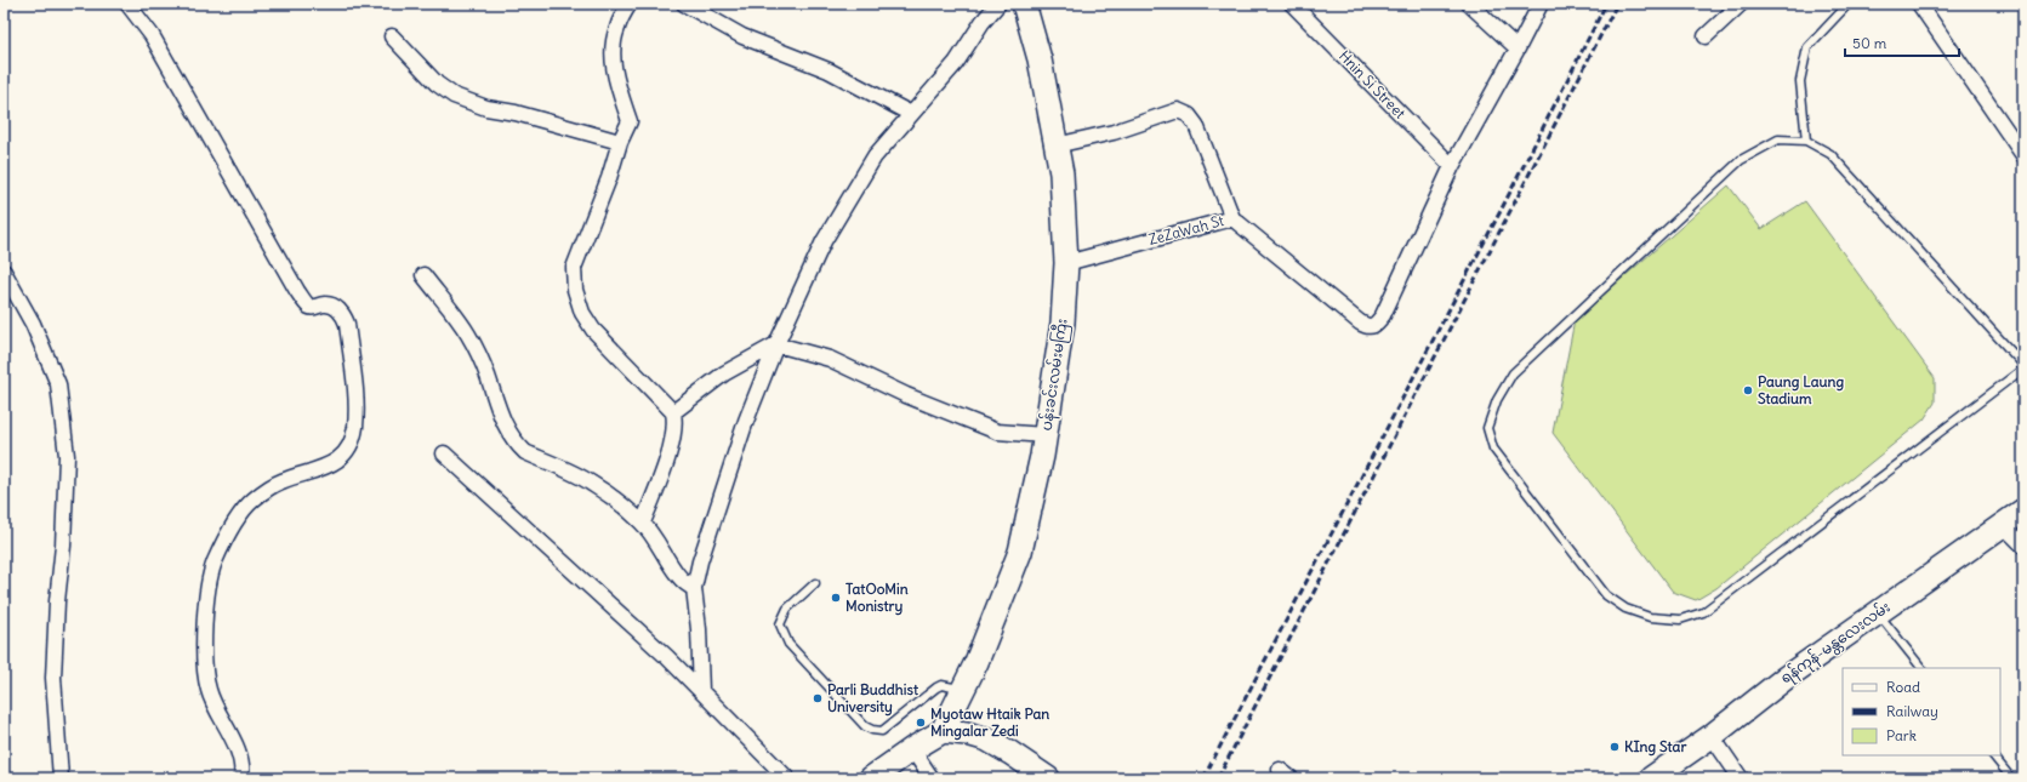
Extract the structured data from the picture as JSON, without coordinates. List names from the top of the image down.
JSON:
{
  "streets": {
    "main road": ["ပန်းခင်းလမ်းမကြီး", "ရန်ကုန်-မန္တလေးလမ်း"],
    "street": ["Hnin Si Street", "ZeZaWah St"]
  },
  "crossings": [
    ["Hnin Si Street", "ZeZaWah St"],
    ["ZeZaWah St", "ပန်းခင်းလမ်းမကြီး"]
  ],
  "places": [
    "Paung Laung Stadium",
    "TatOoMin Monistry",
    "Parli Buddhist University",
    "Myotaw Htaik Pan Mingalar Zedi",
    "KIng Star"
  ],
  "legend": ["Road", "Railway", "Park"],
  "scale_bar": "50 m"
}
